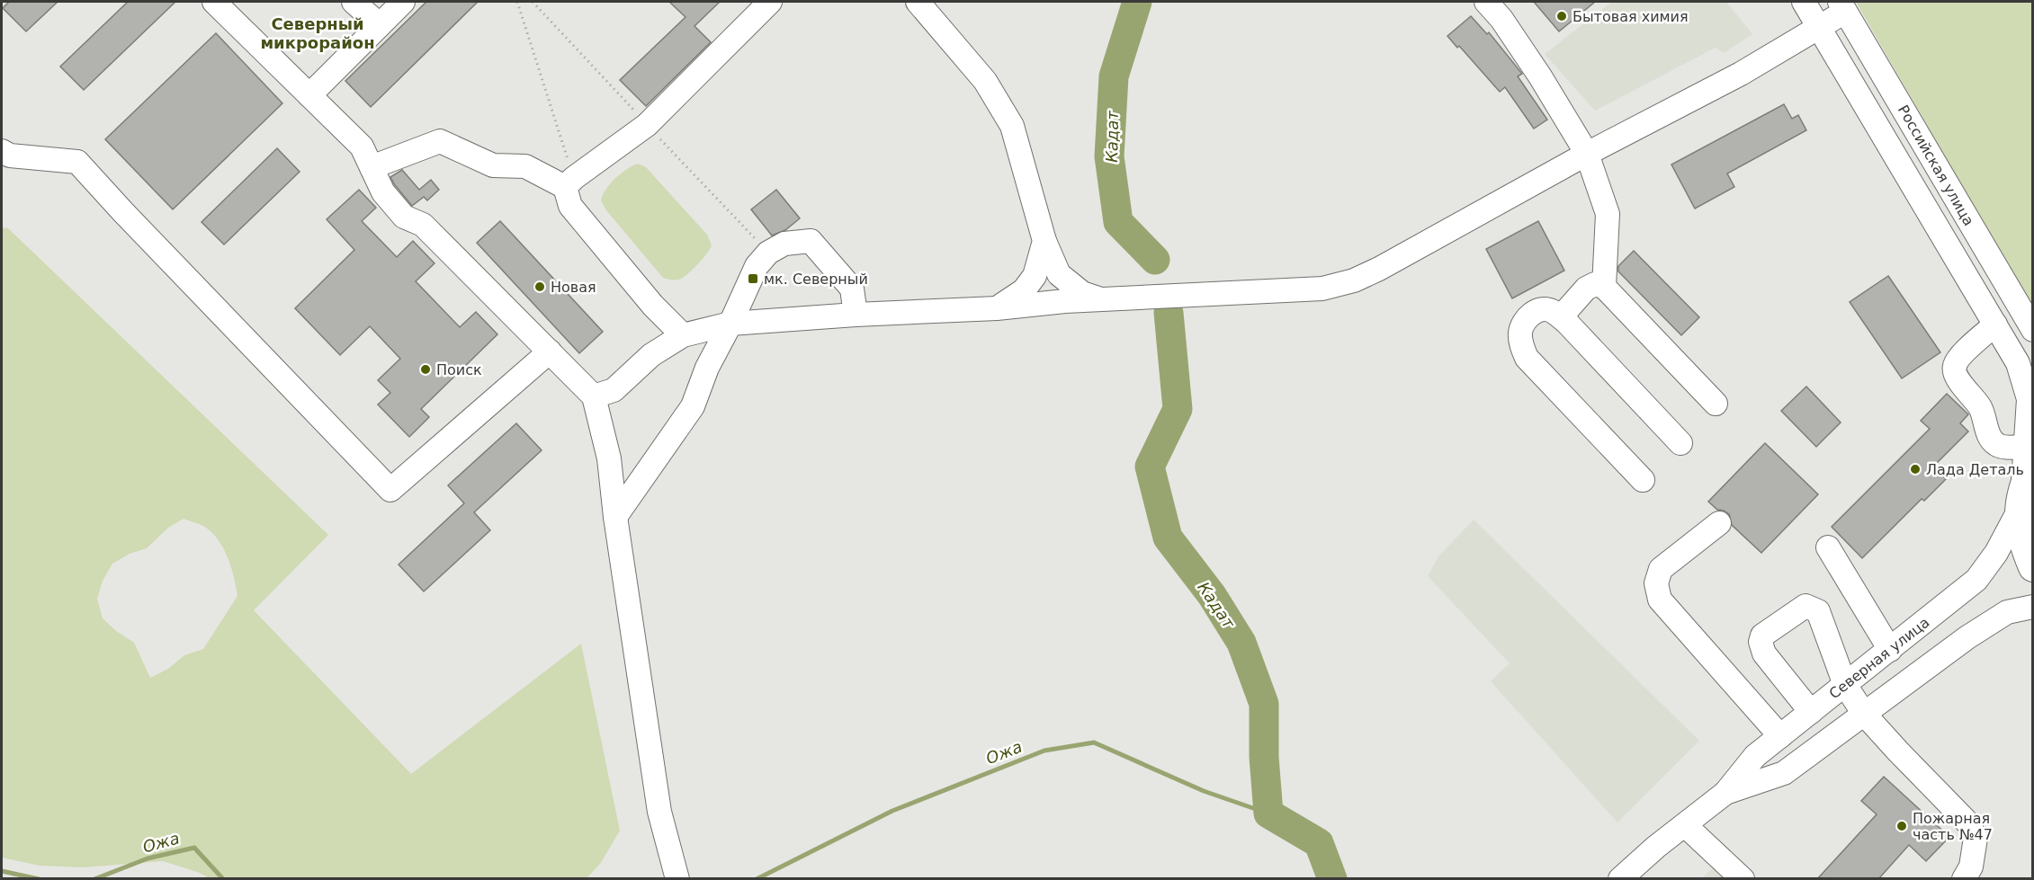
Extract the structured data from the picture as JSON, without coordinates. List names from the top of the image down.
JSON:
{
  "streets": {
    "street": ["Российская улица", "Северная улица"]
  },
  "districts": ["Северный микрорайон"],
  "water": ["Кадат", "Ожа"],
  "places": {
    "other": [
      "Бытовая химия",
      "Новая",
      "Поиск",
      "Лада Деталь",
      "Пожарная часть №47"
    ],
    "transit": ["мк. Северный"]
  }
}
